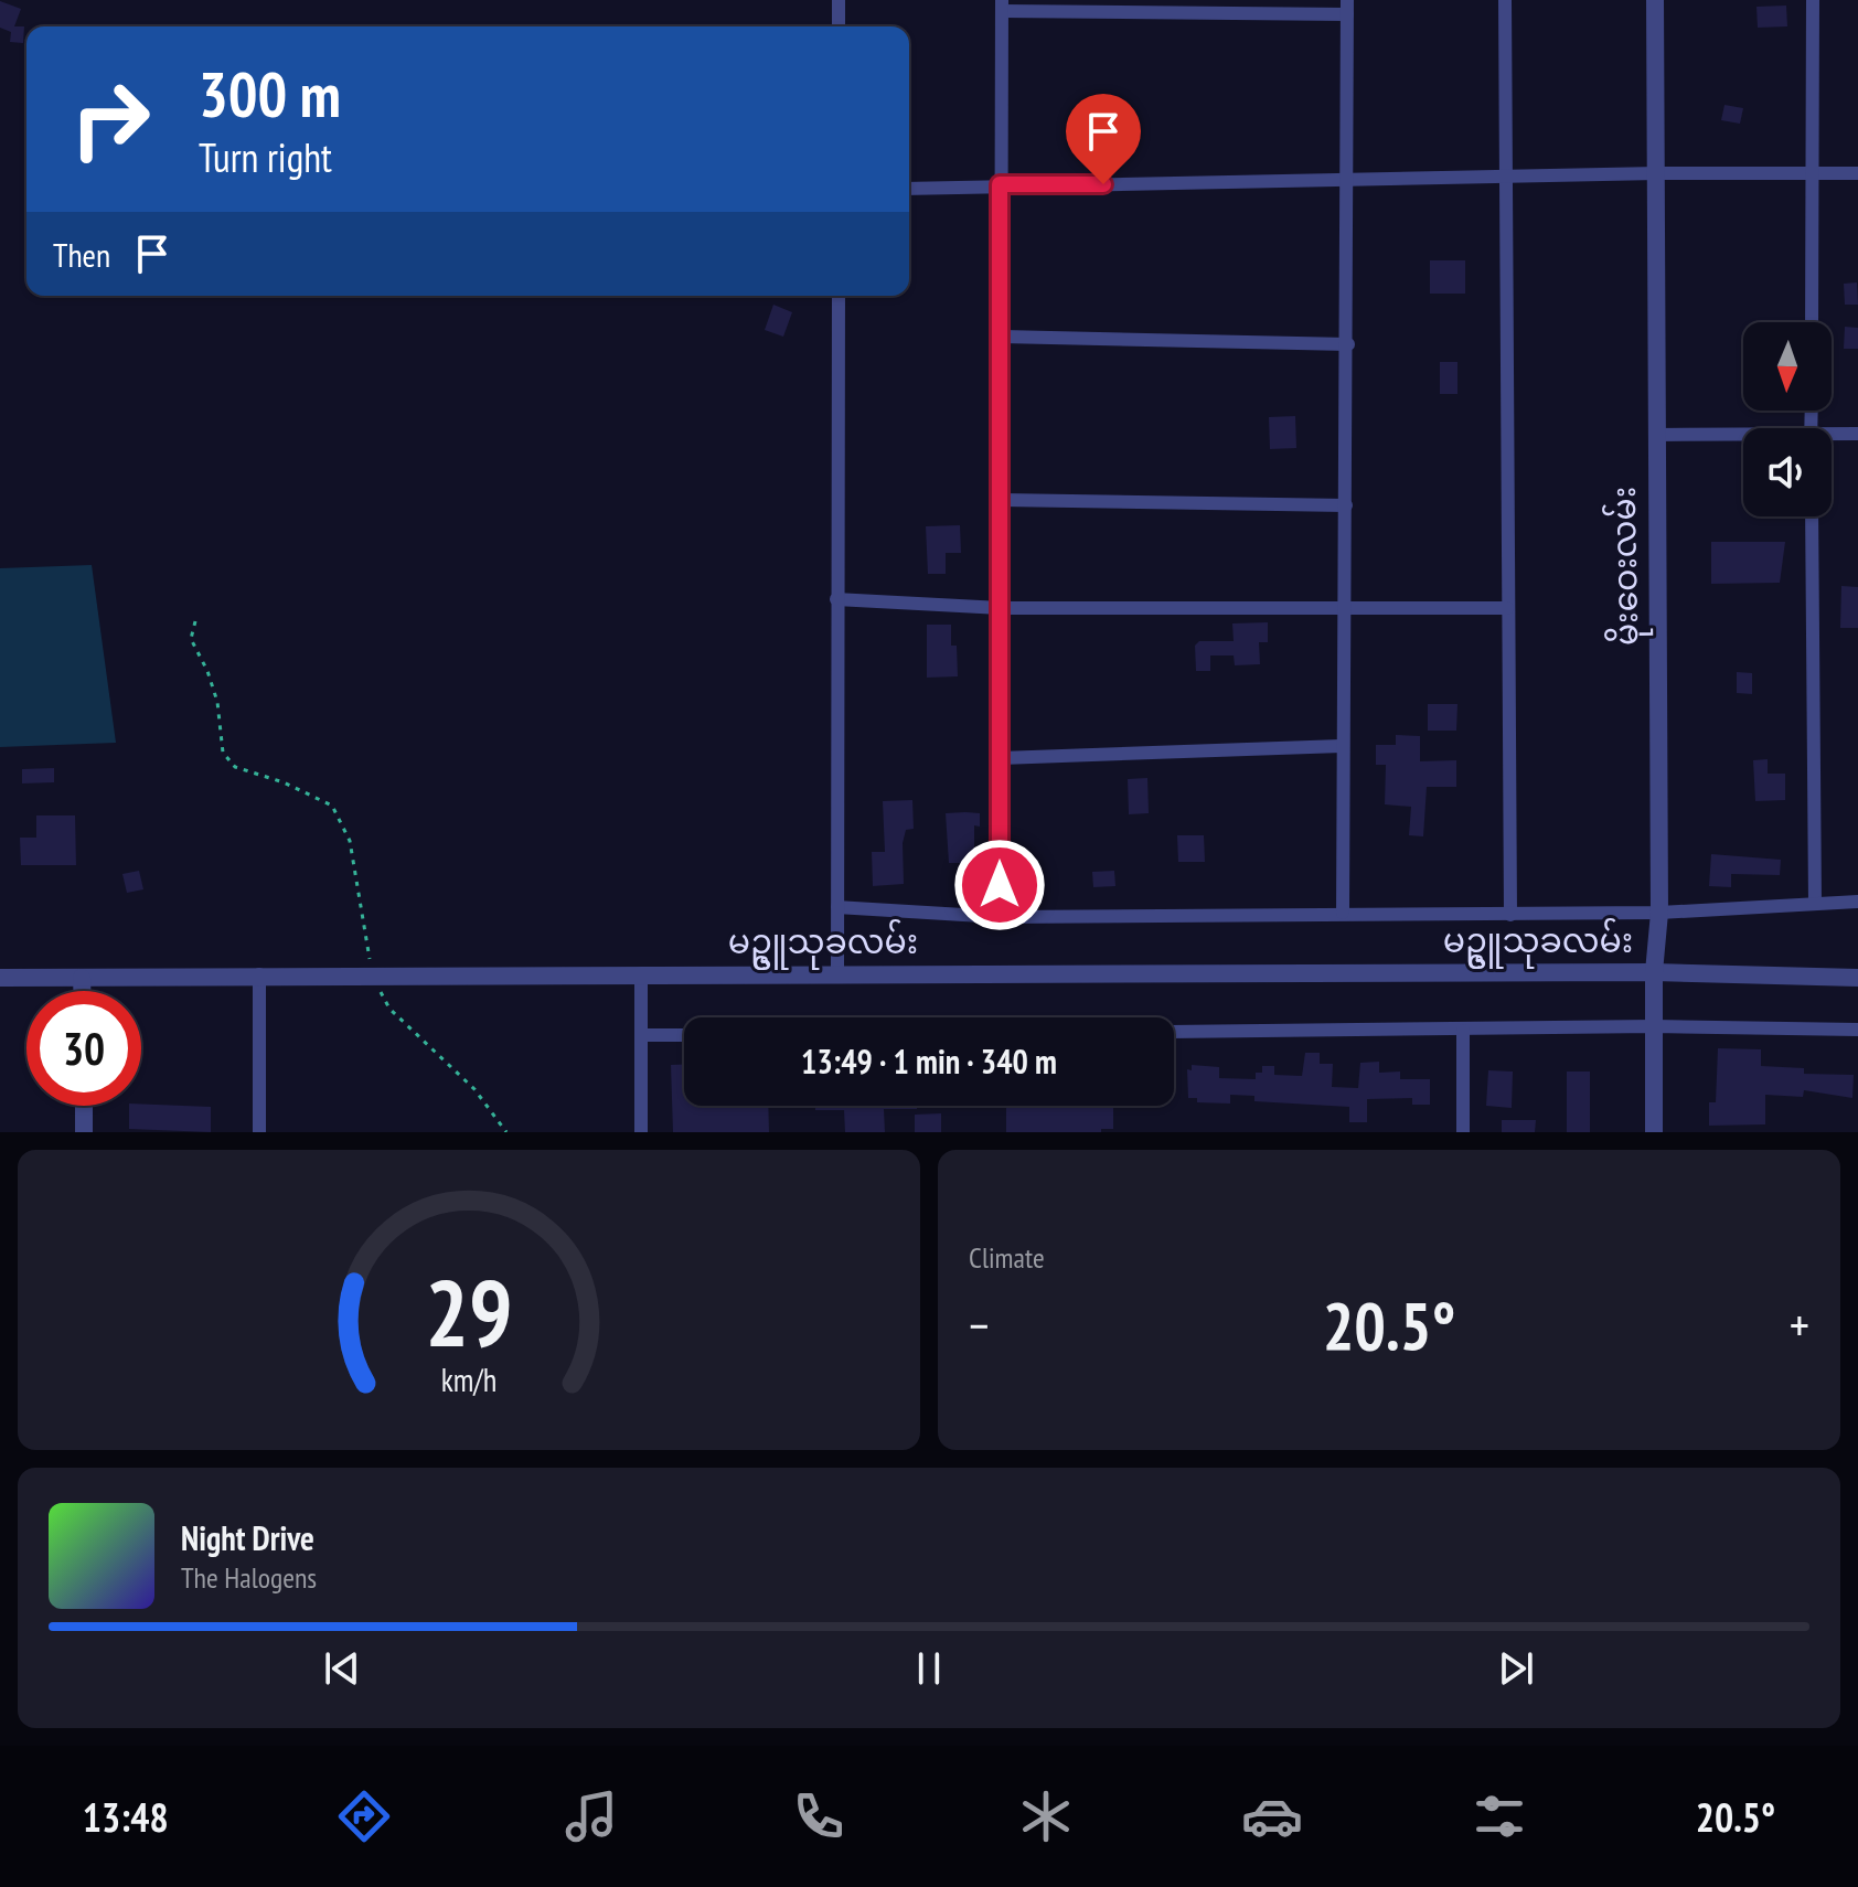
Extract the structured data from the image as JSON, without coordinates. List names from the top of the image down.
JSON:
{
  "streets": {
    "street": ["မိုးဝေးလမ်း", "မဥ္ဇူသုခလမ်း"]
  },
  "crossings": [
    ["မိုးဝေးလမ်း", "မဥ္ဇူသုခလမ်း"]
  ],
  "north": "bottom",
  "page": {
    "turn": ["300 m", "Turn right"],
    "then": "Then",
    "limit": "30",
    "trip": "13:49 · 1 min · 340 m",
    "tile": "Climate",
    "heat": ["−", "20.5°", "+"],
    "song": ["Night Drive", "The Halogens"],
    "tabs": ["13:48", "20.5°"],
    "gauge": ["29", "km/h"]
  }
}
